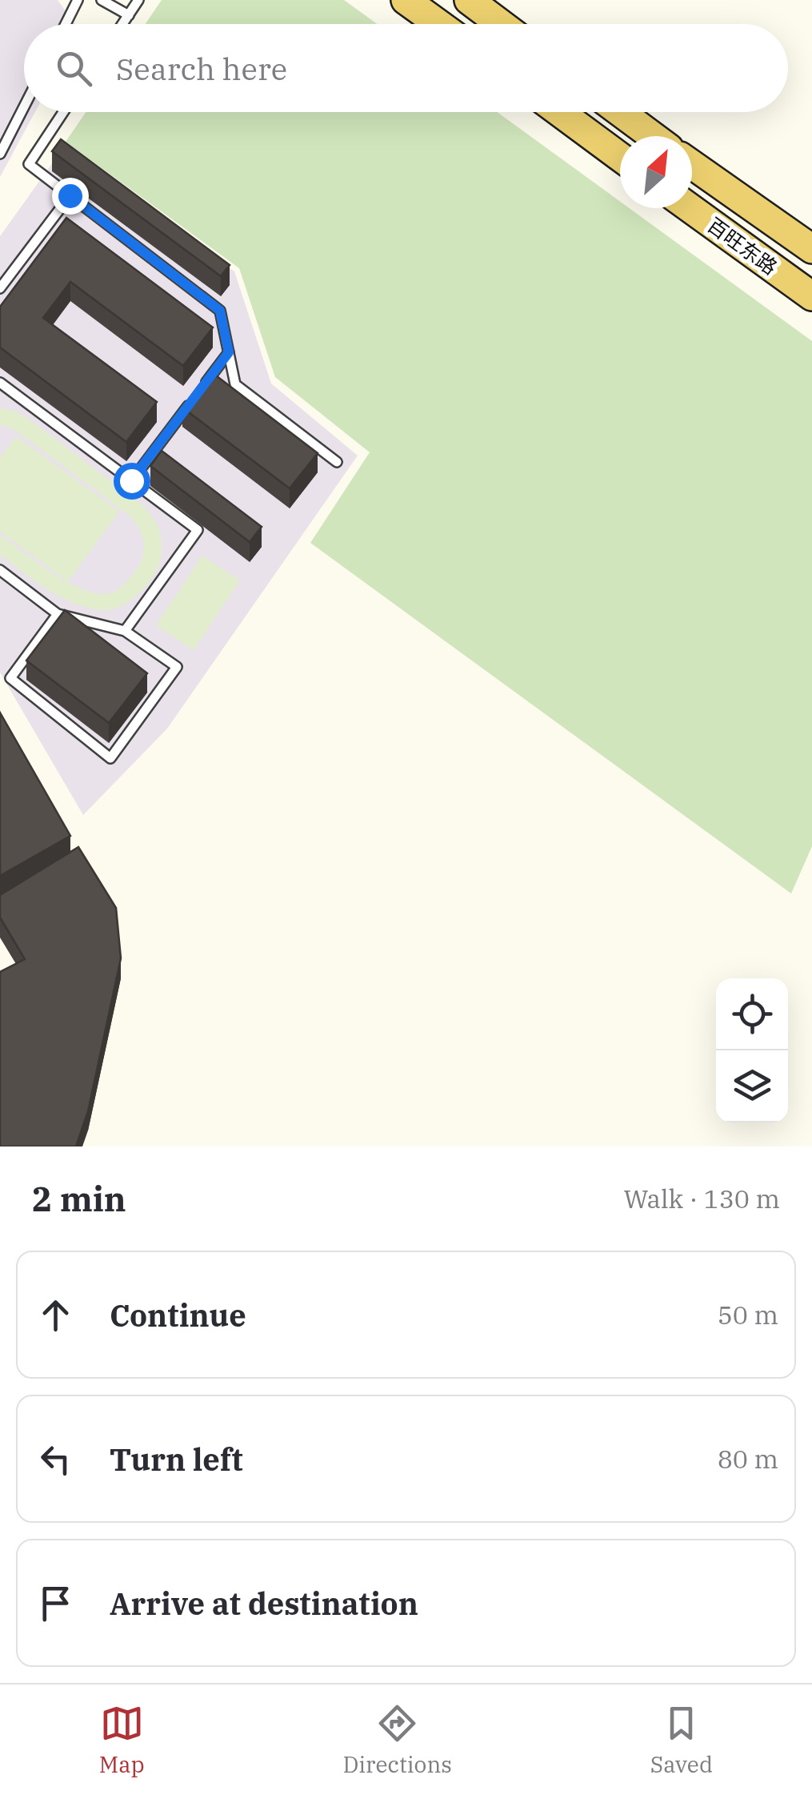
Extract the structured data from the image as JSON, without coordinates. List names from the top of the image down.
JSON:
{
  "streets": {
    "main road": ["百旺东路"]
  },
  "north": "top right",
  "page": {
    "search": "Search here",
    "heading": ["2 min", "Walk · 130 m"],
    "list": [
      ["Continue", "50 m"],
      ["Turn left", "80 m"],
      "Arrive at destination"
    ],
    "nav": ["Map", "Directions", "Saved"]
  }
}
